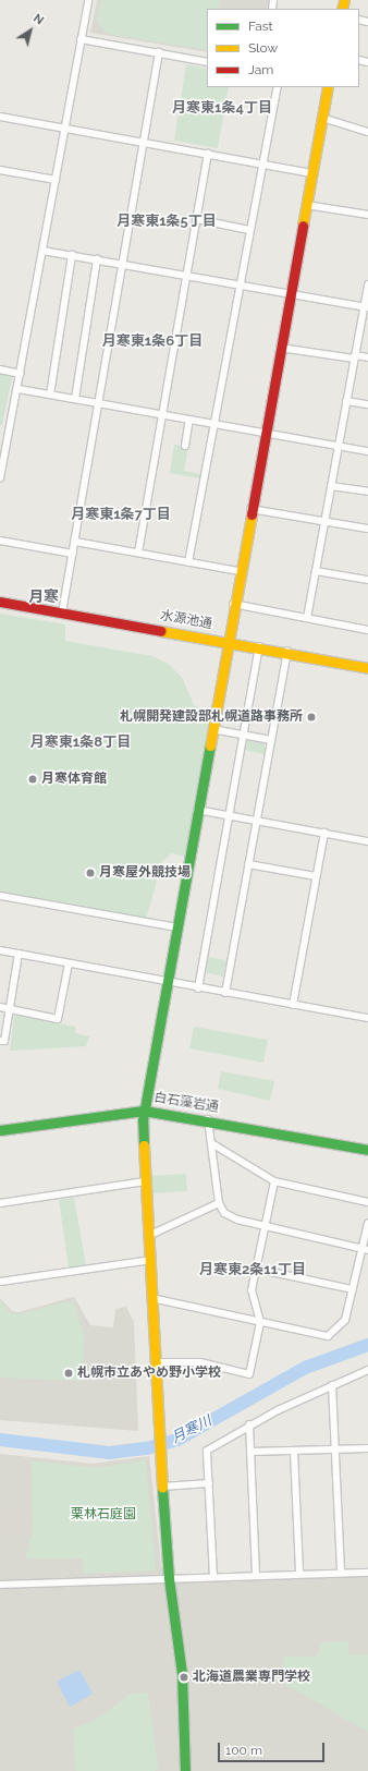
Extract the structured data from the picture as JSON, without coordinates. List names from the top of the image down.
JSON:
{
  "streets": {
    "street": ["水源池通", "白石藻岩通"]
  },
  "districts": [
    "月寒東1条4丁目",
    "月寒東1条5丁目",
    "月寒東1条6丁目",
    "月寒東1条7丁目",
    "月寒",
    "月寒東1条8丁目",
    "月寒東2条11丁目"
  ],
  "water": ["月寒川"],
  "parks": ["栗林石庭園"],
  "places": [
    "札幌開発建設部札幌道路事務所",
    "月寒体育館",
    "月寒屋外競技場",
    "札幌市立あやめ野小学校",
    "北海道農業専門学校"
  ],
  "legend": ["Fast", "Slow", "Jam"],
  "scale_bar": "100 m",
  "north": "top right"
}
